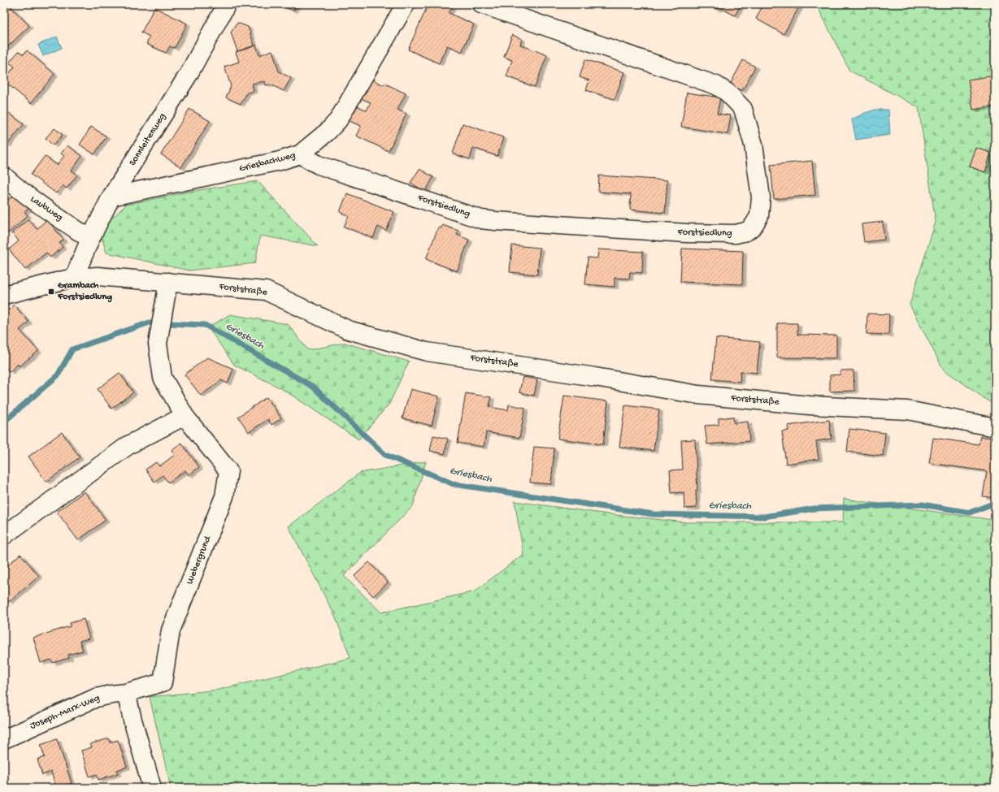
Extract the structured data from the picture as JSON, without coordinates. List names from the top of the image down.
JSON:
{
  "streets": {
    "street": [
      "Sonnleitenweg",
      "Griesbachweg",
      "Forstsiedlung",
      "Laubweg",
      "Forststraße",
      "Webergrund",
      "Joseph-Marx-Weg"
    ]
  },
  "crossings": [
    ["Sonnleitenweg", "Griesbachweg"],
    ["Sonnleitenweg", "Laubweg"],
    ["Sonnleitenweg", "Forststraße"],
    ["Griesbachweg", "Forstsiedlung"],
    ["Forststraße", "Webergrund"],
    ["Webergrund", "Joseph-Marx-Weg"]
  ],
  "water": ["Griesbach"],
  "places": {
    "transit": ["Grambach Forstsiedlung"]
  }
}
